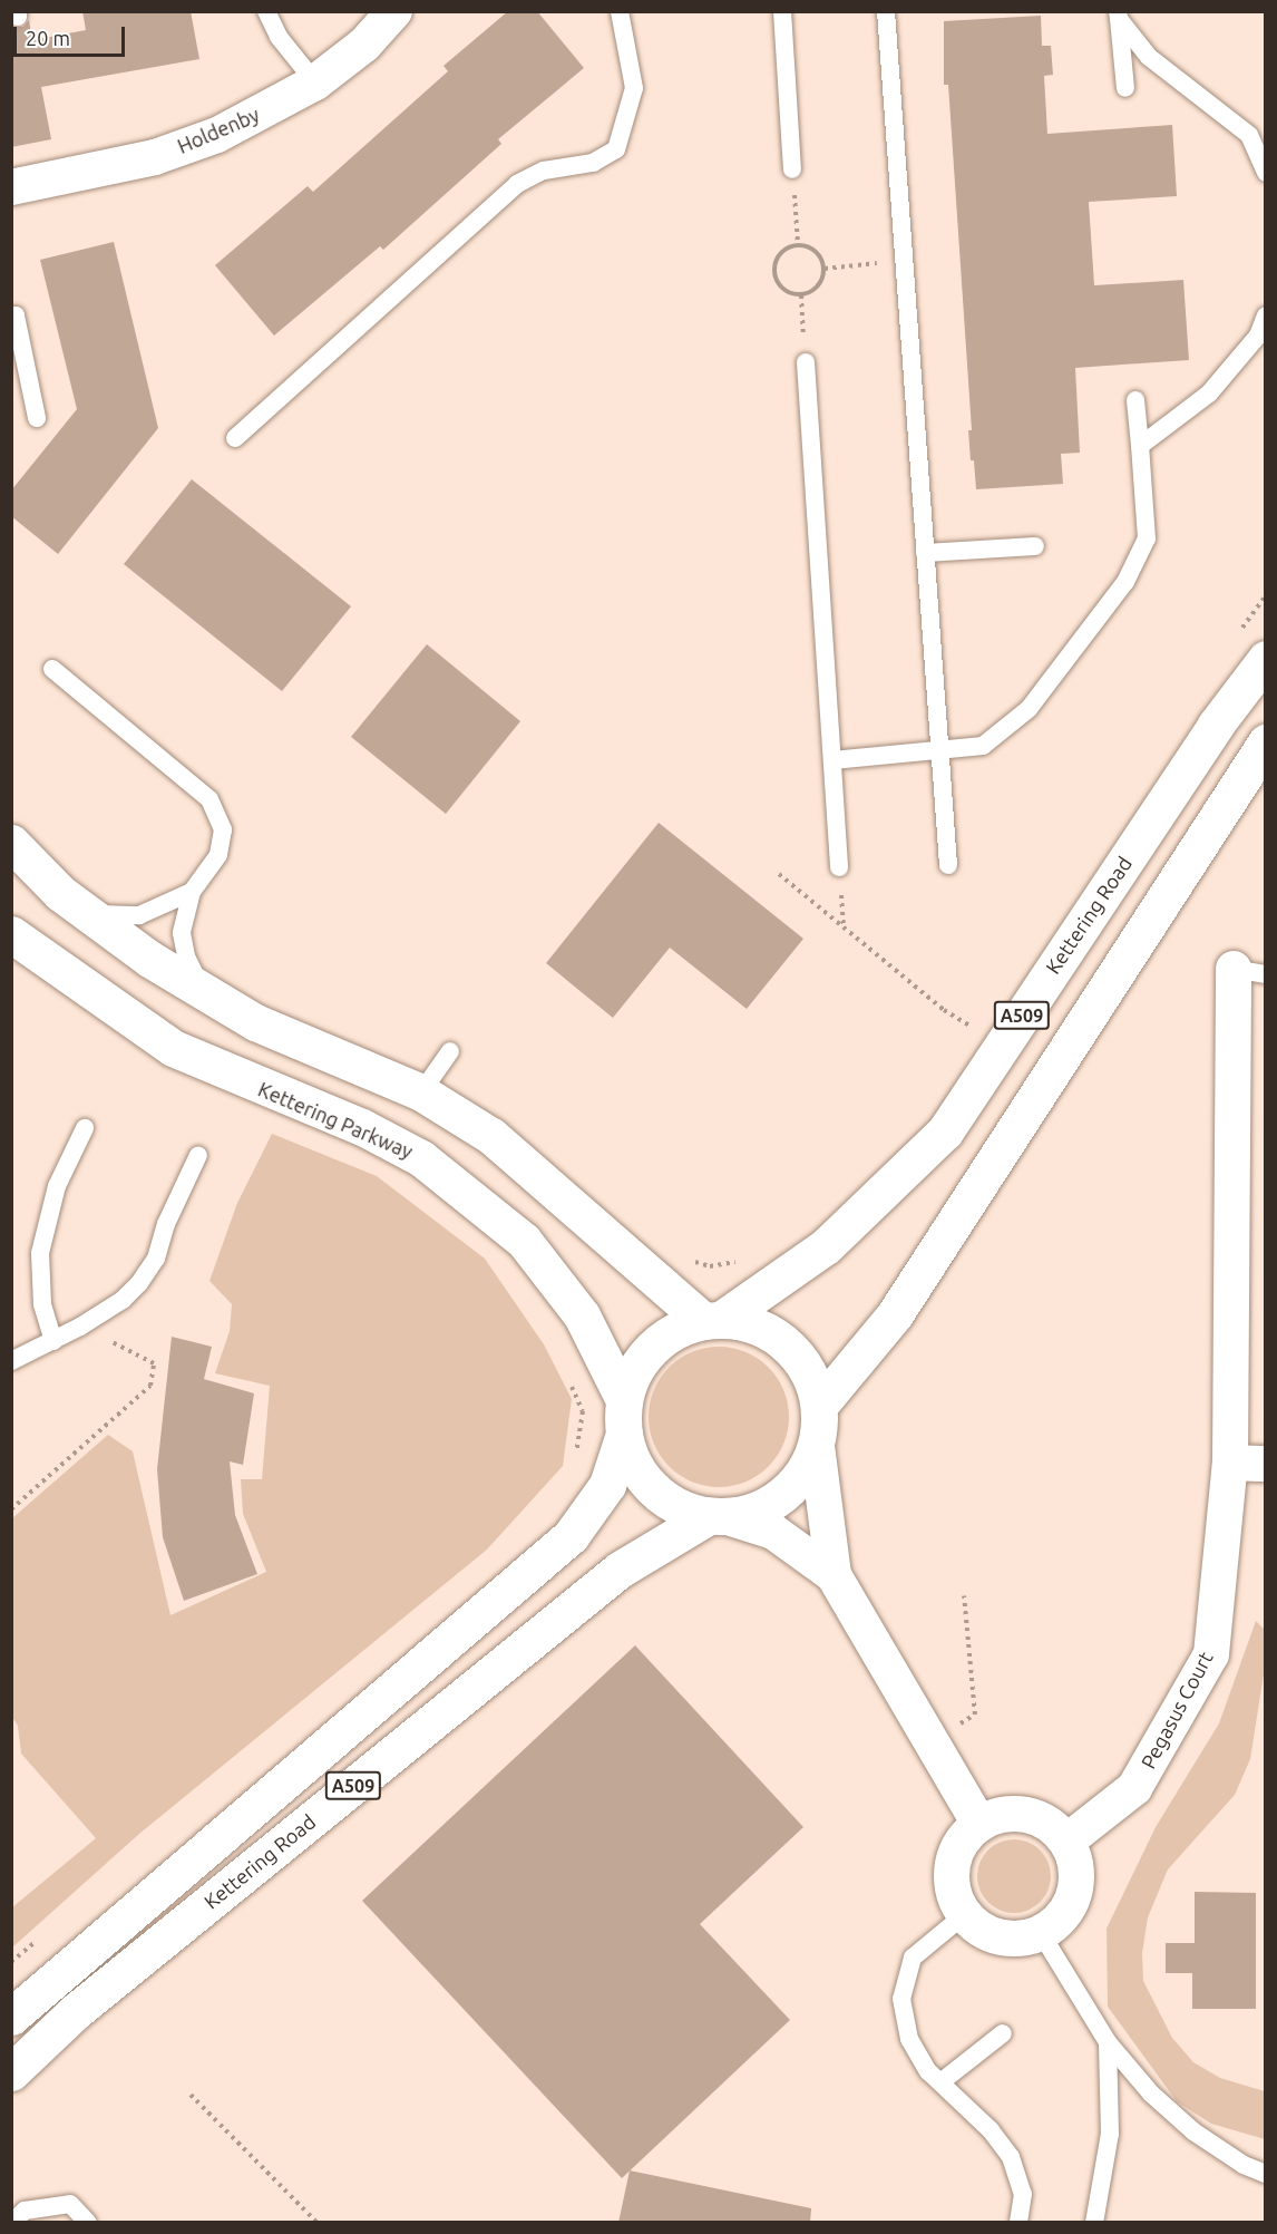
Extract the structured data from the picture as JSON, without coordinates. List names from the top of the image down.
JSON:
{
  "streets": {
    "main road": ["Kettering Road", "A509", "Kettering Parkway"],
    "street": ["Holdenby", "Pegasus Court"]
  },
  "crossings": [
    ["Kettering Road", "A509"],
    ["Kettering Road", "Kettering Parkway"],
    ["A509", "Kettering Parkway"]
  ],
  "scale_bar": "20 m"
}
